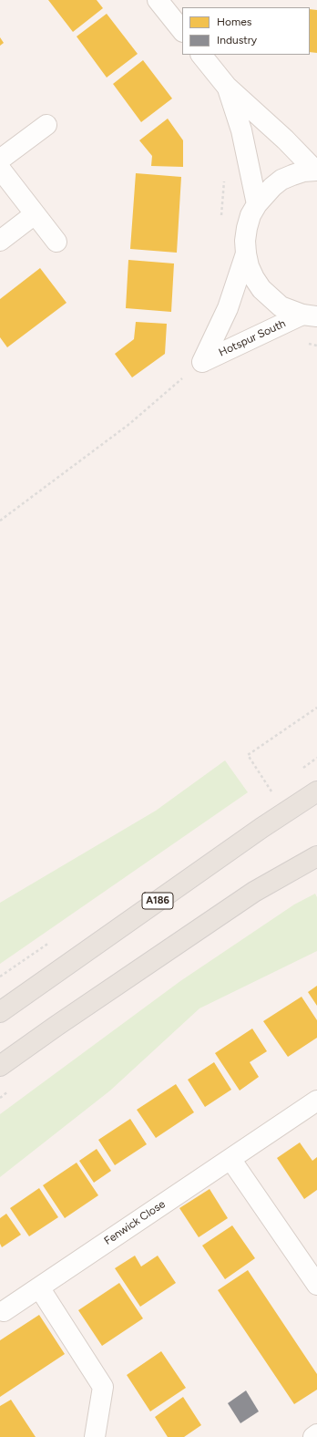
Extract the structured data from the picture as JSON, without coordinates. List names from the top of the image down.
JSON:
{
  "streets": {
    "main road": ["A186"],
    "street": ["Hotspur South", "Fenwick Close"]
  },
  "legend": ["Homes", "Industry"]
}
